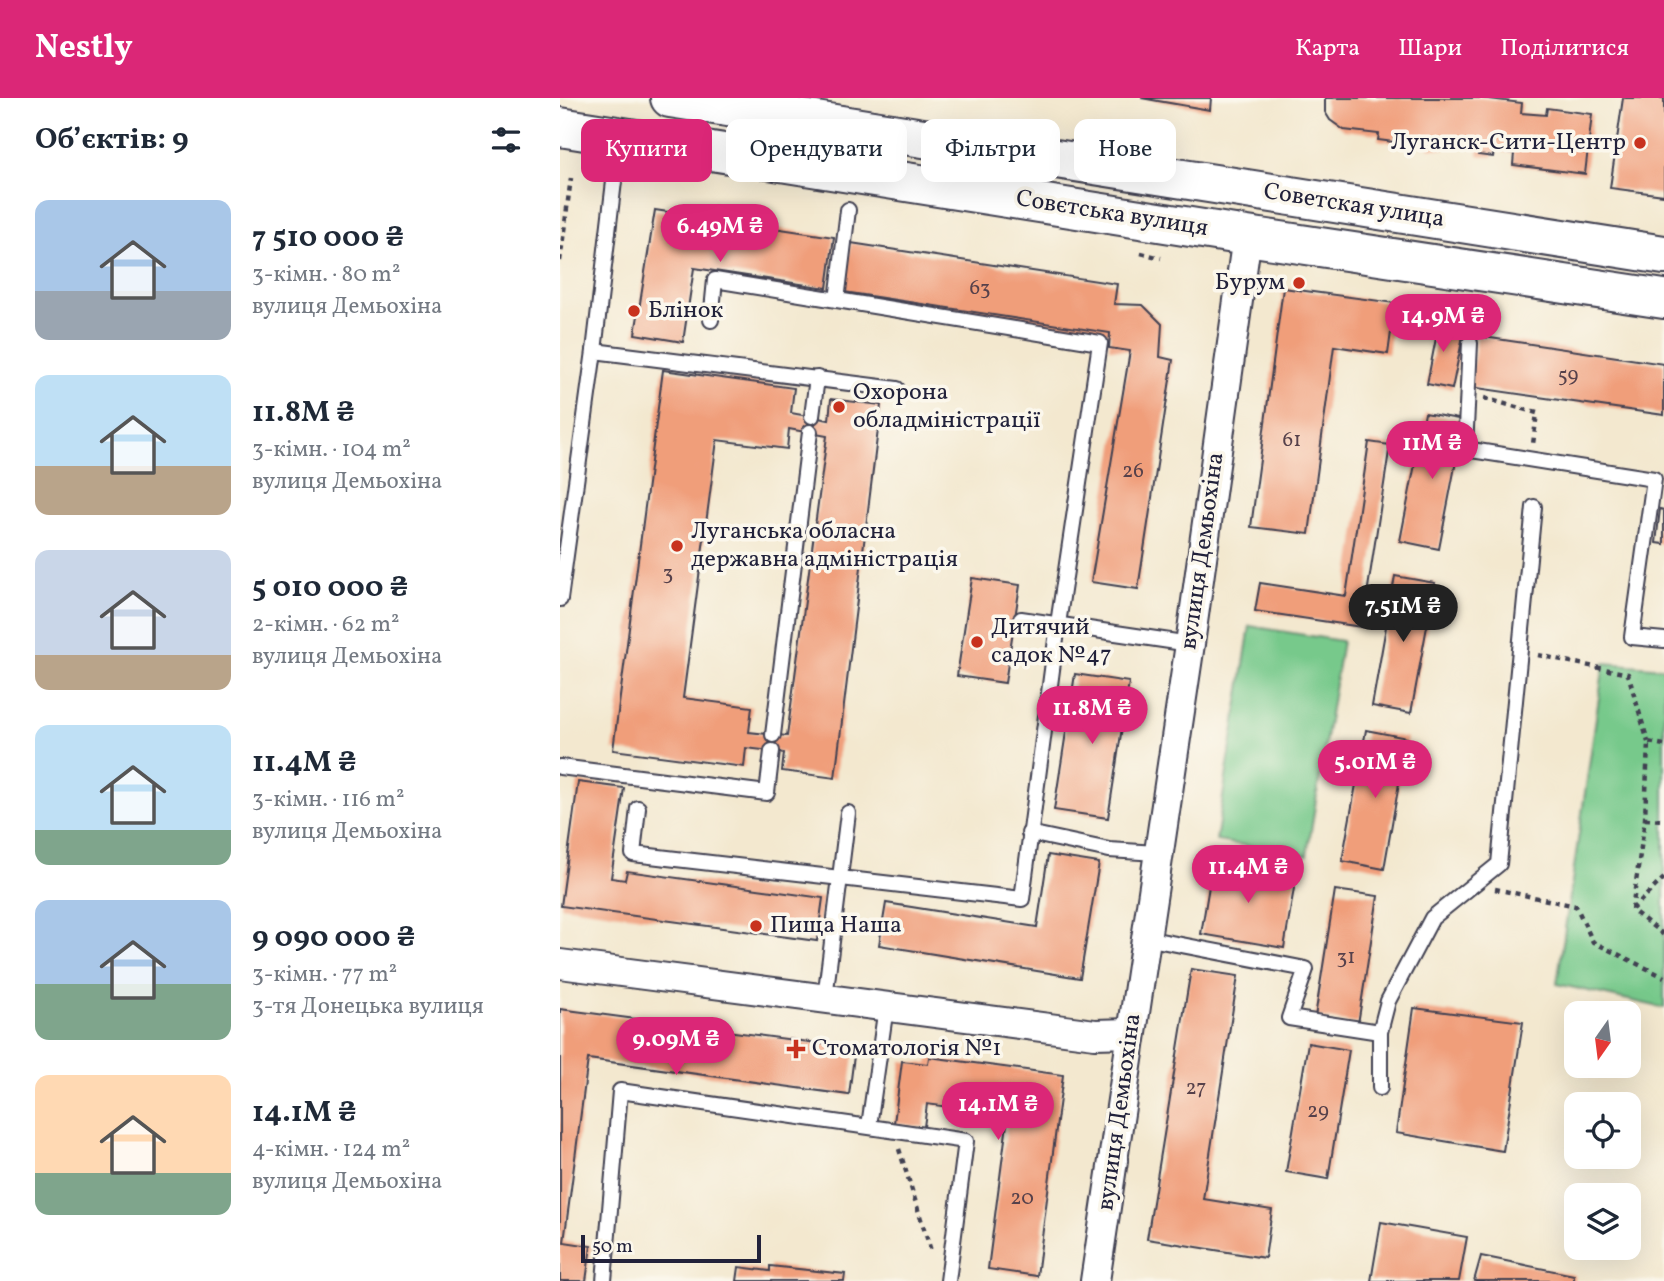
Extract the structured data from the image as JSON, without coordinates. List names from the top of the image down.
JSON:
{
  "streets": {
    "main road": ["Советская улица", "Совєтська вулиця"],
    "street": ["вулиця Демьохіна"]
  },
  "crossings": [
    ["Совєтська вулиця", "вулиця Демьохіна"]
  ],
  "places": {
    "other": [
      "Луганск-Сити-Центр",
      "Бурум",
      "Блінок",
      "Охорона обладміністрації",
      "Луганська обласна державна адміністрація",
      "Дитячий садок №47",
      "Пища Наша"
    ],
    "health": ["Стоматологія №1"]
  },
  "house_numbers": [
    "63",
    "59",
    "61",
    "26",
    "3",
    "31",
    "27",
    "29",
    "20"
  ],
  "scale_bar": "50 m",
  "north": "bottom",
  "page": {
    "header": "Nestly",
    "nav": ["Карта", "Шари", "Поділитися"],
    "heading": "Об’єктів: 9",
    "chip": [
      "Купити",
      "Орендувати",
      "Фільтри",
      "Нове"
    ],
    "list": [
      {
        "name": "7 510 000 ₴",
        "note": "3-кімн. · 80 m² · вулиця Демьохіна"
      },
      {
        "name": "11.8M ₴",
        "note": "3-кімн. · 104 m² · вулиця Демьохіна"
      },
      {
        "name": "5 010 000 ₴",
        "note": "2-кімн. · 62 m² · вулиця Демьохіна"
      },
      {
        "name": "11.4M ₴",
        "note": "3-кімн. · 116 m² · вулиця Демьохіна"
      },
      {
        "name": "9 090 000 ₴",
        "note": "3-кімн. · 77 m² · 3-тя Донецька вулиця"
      },
      {
        "name": "14.1M ₴",
        "note": "4-кімн. · 124 m² · вулиця Демьохіна"
      }
    ],
    "price": [
      "6.49M ₴",
      "14.9M ₴",
      "11M ₴",
      "7.51M ₴",
      "11.8M ₴",
      "5.01M ₴",
      "11.4M ₴",
      "9.09M ₴",
      "14.1M ₴"
    ],
    "scale": "50 m"
  }
}
